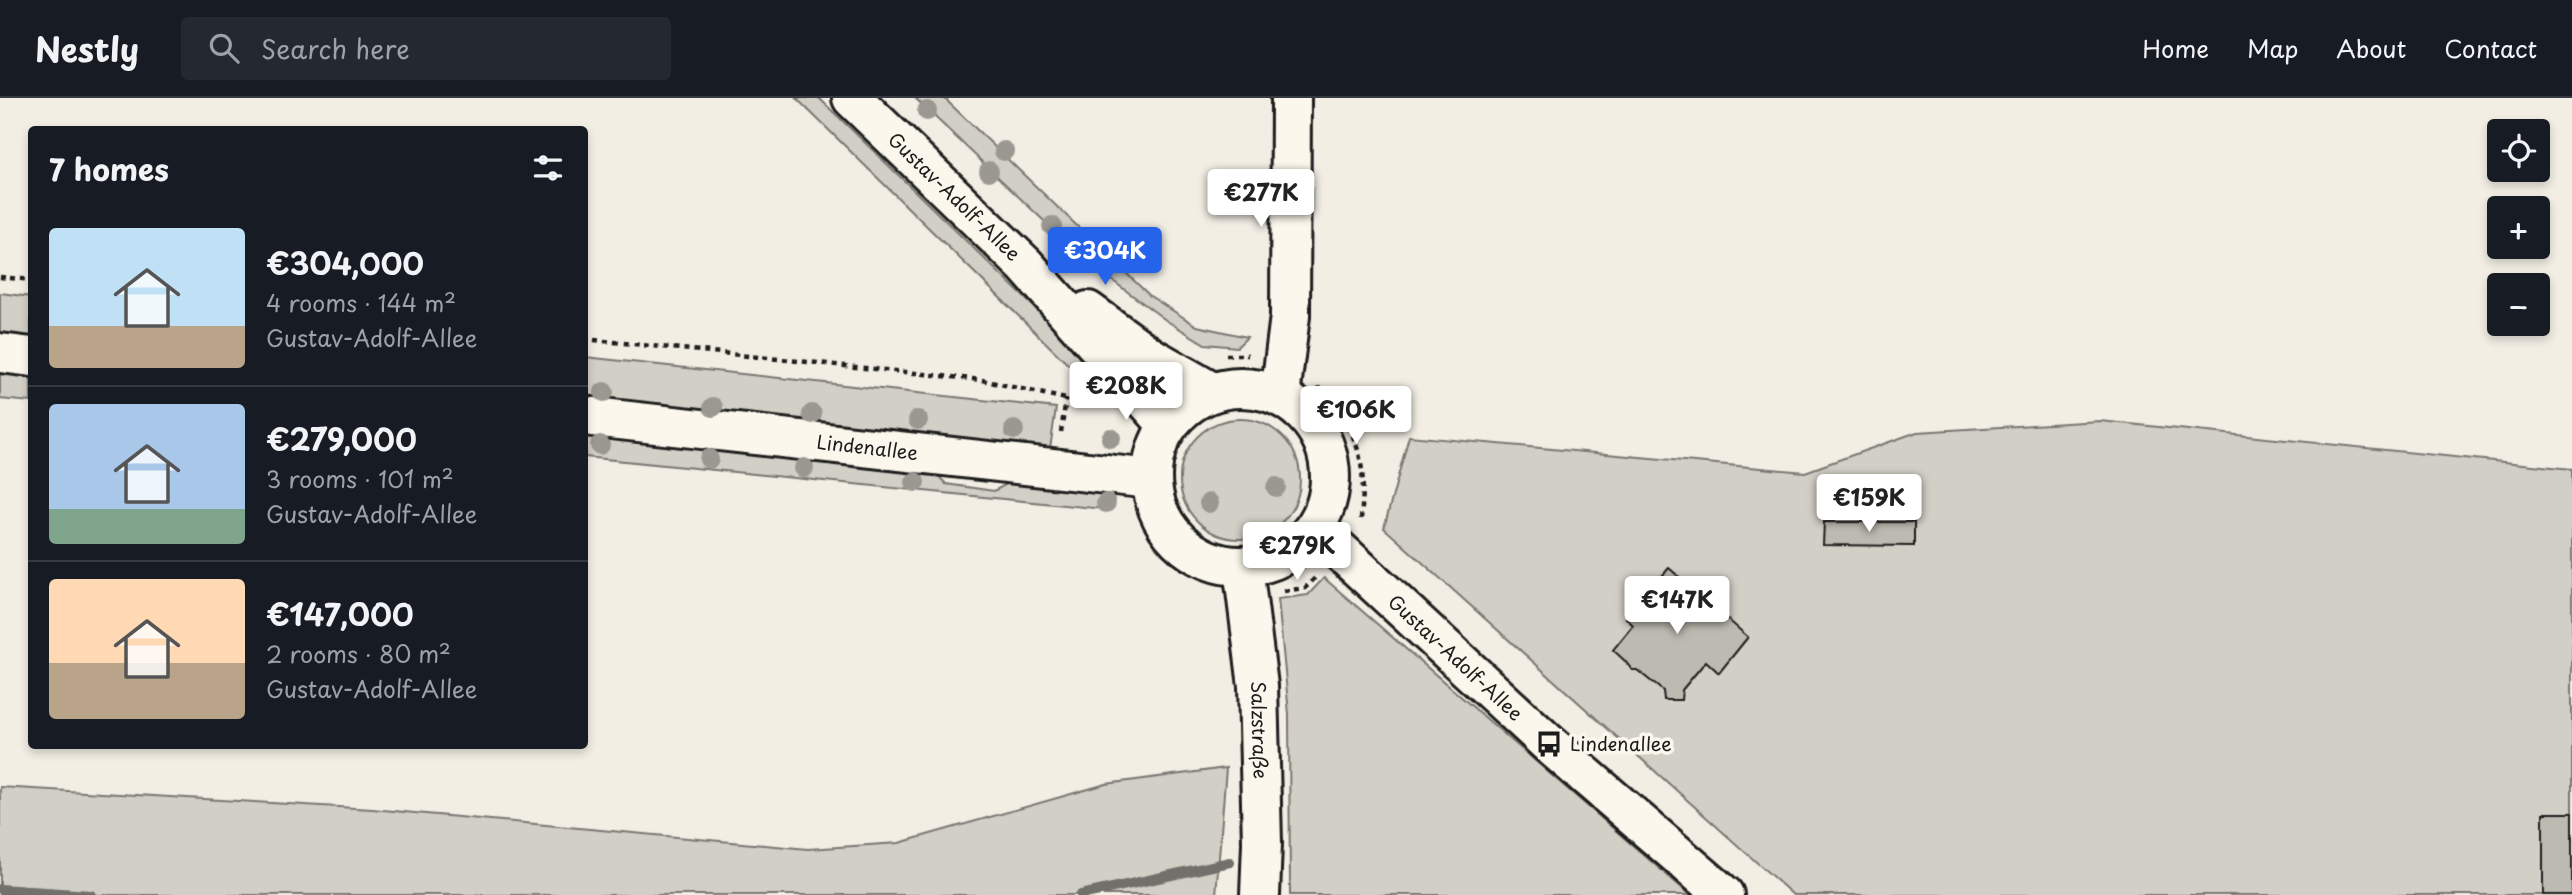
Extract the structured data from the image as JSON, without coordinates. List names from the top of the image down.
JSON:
{
  "streets": {
    "street": ["Gustav-Adolf-Allee", "Lindenallee", "Salzstraße"]
  },
  "crossings": [
    ["Gustav-Adolf-Allee", "Lindenallee"],
    ["Gustav-Adolf-Allee", "Salzstraße"],
    ["Lindenallee", "Salzstraße"]
  ],
  "places": {
    "bus stop": ["Lindenallee"]
  },
  "page": {
    "header": "Nestly",
    "search": "Search here",
    "nav": [
      "Home",
      "Map",
      "About",
      "Contact"
    ],
    "map_buttons": ["+", "−"],
    "heading": "7 homes",
    "price": [
      "€277K",
      "€304K",
      "€208K",
      "€106K",
      "€159K",
      "€279K",
      "€147K"
    ],
    "list": [
      {
        "name": "€304,000",
        "note": "4 rooms · 144 m² · Gustav-Adolf-Allee"
      },
      {
        "name": "€279,000",
        "note": "3 rooms · 101 m² · Gustav-Adolf-Allee"
      },
      {
        "name": "€147,000",
        "note": "2 rooms · 80 m² · Gustav-Adolf-Allee"
      }
    ]
  }
}
